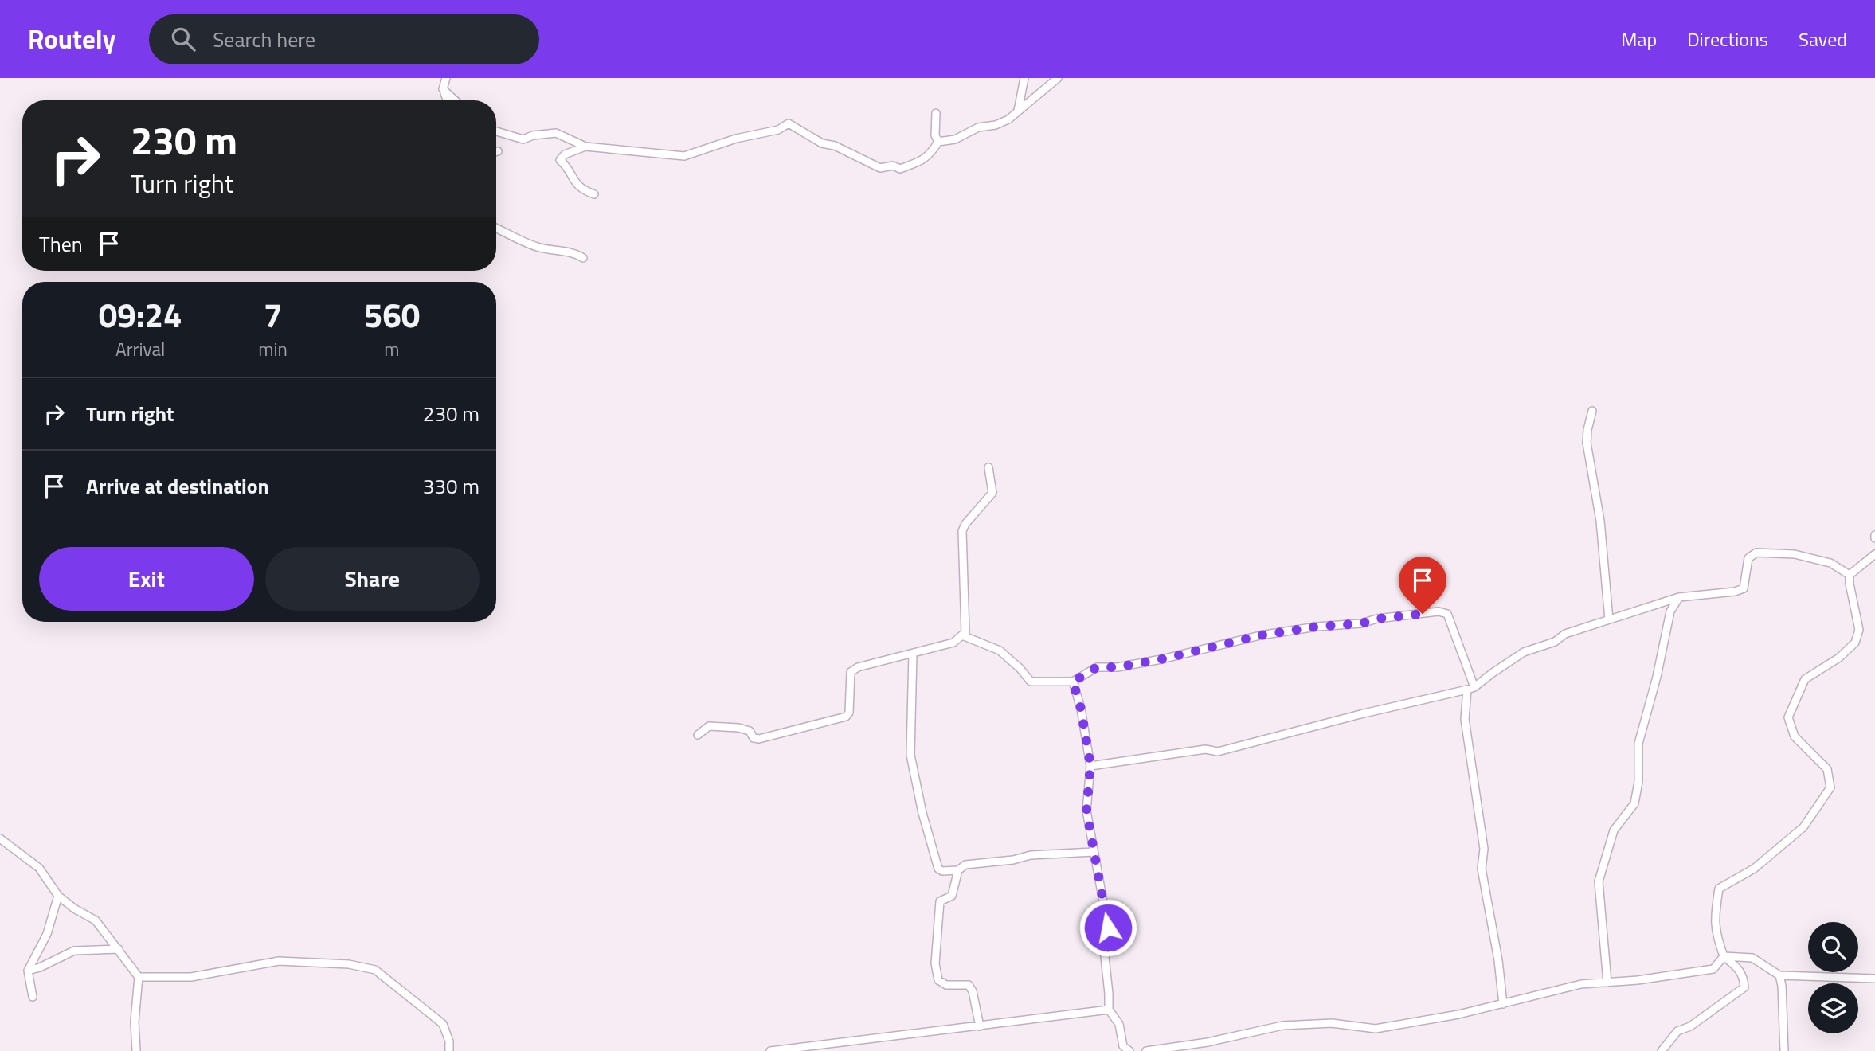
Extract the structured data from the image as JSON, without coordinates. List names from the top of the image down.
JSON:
{
  "page": {
    "header": "Routely",
    "search": "Search here",
    "nav": ["Map", "Directions", "Saved"],
    "turn": ["230 m", "Turn right"],
    "then": "Then",
    "eta": [
      "09:24",
      "Arrival",
      "7",
      "min",
      "560",
      "m"
    ],
    "list": [
      {
        "name": "Turn right",
        "value": "230 m"
      },
      {
        "name": "Arrive at destination",
        "value": "330 m"
      }
    ],
    "buttons": ["Exit", "Share"]
  }
}
